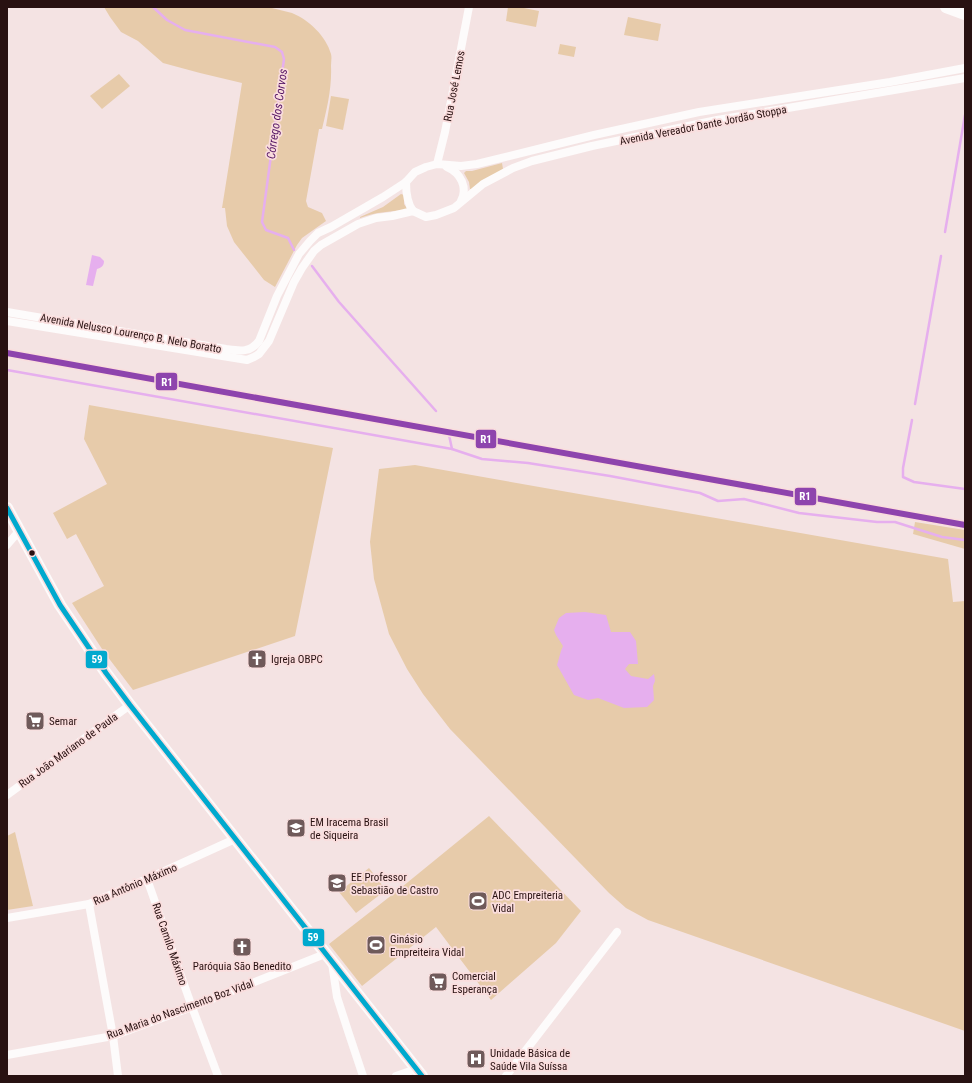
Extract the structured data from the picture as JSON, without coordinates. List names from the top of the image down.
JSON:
{
  "streets": {
    "street": [
      "Rua José Lemos",
      "Avenida Vereador Dante Jordão Stoppa",
      "Avenida Nelusco Lourenço B. Nelo Boratto",
      "Rua João Mariano de Paula",
      "Rua Antônio Máximo",
      "Rua Camilo Máximo",
      "Rua Maria do Nascimento Boz Vidal"
    ]
  },
  "crossings": [
    ["Rua José Lemos", "Avenida Vereador Dante Jordão Stoppa"],
    ["Avenida Vereador Dante Jordão Stoppa", "Avenida Nelusco Lourenço B. Nelo Boratto"],
    ["Rua Antônio Máximo", "Rua Camilo Máximo"],
    ["Rua Camilo Máximo", "Rua Maria do Nascimento Boz Vidal"]
  ],
  "water": ["Córrego dos Corvos"],
  "places": {
    "church": ["Igreja OBPC", "Paróquia São Benedito"],
    "supermarket": ["Semar", "Comercial Esperança"],
    "school or university": ["EM Iracema Brasil de Siqueira", "EE Professor Sebastião de Castro"],
    "sports": ["ADC Empreiteria Vidal", "Ginásio Empreiteira Vidal"],
    "hospital": ["Unidade Básica de Saúde Vila Suíssa"]
  },
  "lines": ["transit line R1", "transit line 59"]
}
